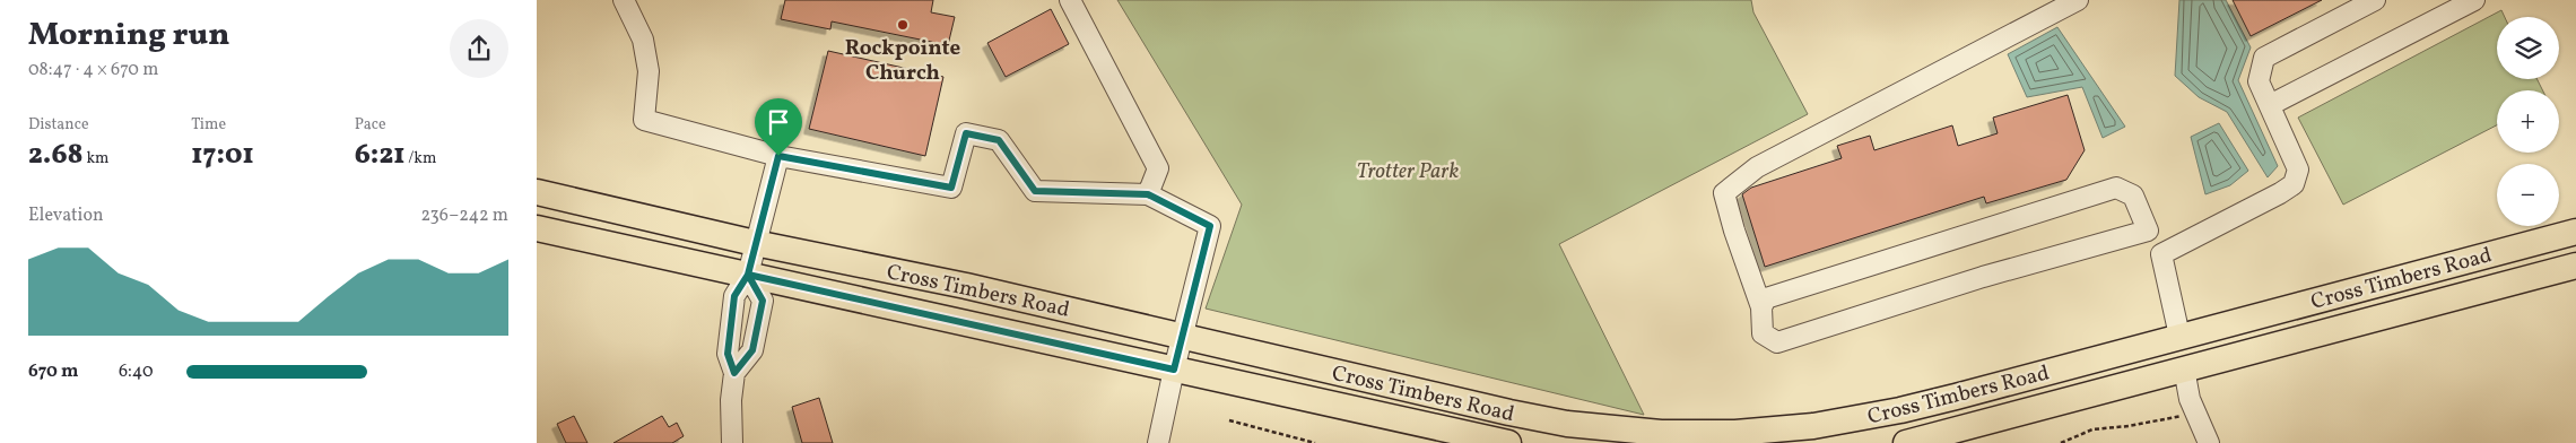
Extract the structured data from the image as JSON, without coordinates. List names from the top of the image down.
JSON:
{
  "streets": {
    "main road": ["Cross Timbers Road"]
  },
  "parks": ["Trotter Park"],
  "places": ["Rockpointe Church"],
  "page": {
    "heading": ["Morning run", "08:47 · 4 × 670 m"],
    "map_buttons": ["+", "−"],
    "stats": [
      ["Distance", "2.68 km"],
      ["Time", "17:01"],
      ["Pace", "6:21 /km"]
    ],
    "chart": ["Elevation", "236–242 m"],
    "list": [
      {
        "name": "670 m",
        "note": "6:40"
      }
    ]
  }
}
